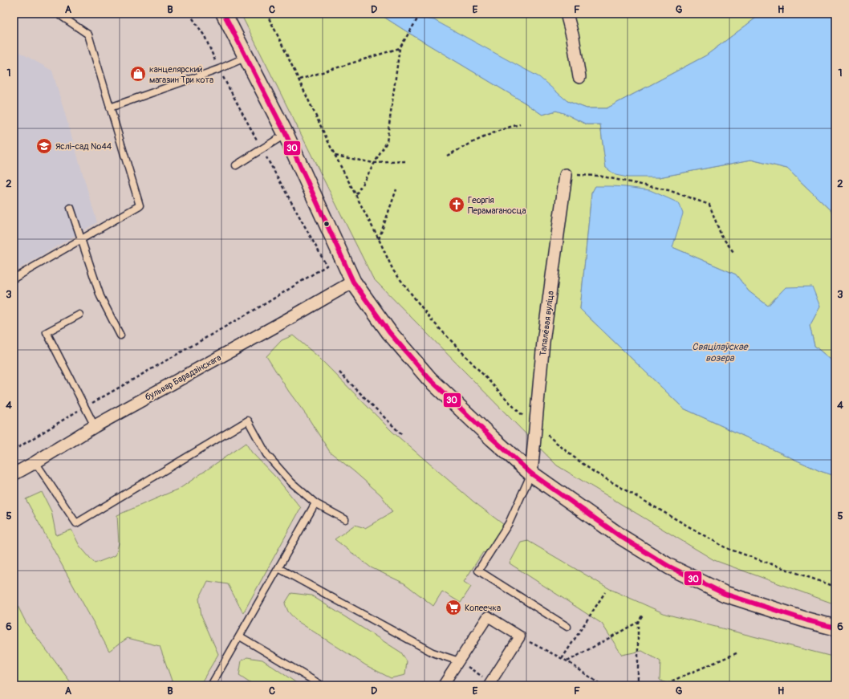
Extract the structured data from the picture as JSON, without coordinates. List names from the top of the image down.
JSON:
{
  "streets": {
    "street": ["Тапалёвая вуліца", "бульвар Барадзінскага"]
  },
  "water": ["Свяцілаўскае возера"],
  "places": {
    "shop": ["канцелярский магазин Три кота"],
    "school or university": ["Яслі-сад №44"],
    "church": ["Георгія Перамаганосца"],
    "supermarket": ["Копеечка"]
  },
  "lines": ["transit line 30"],
  "grid": {
    "columns": [
      "A",
      "B",
      "C",
      "D",
      "E",
      "F",
      "G",
      "H"
    ],
    "rows": [
      "1",
      "2",
      "3",
      "4",
      "5",
      "6"
    ]
  }
}
